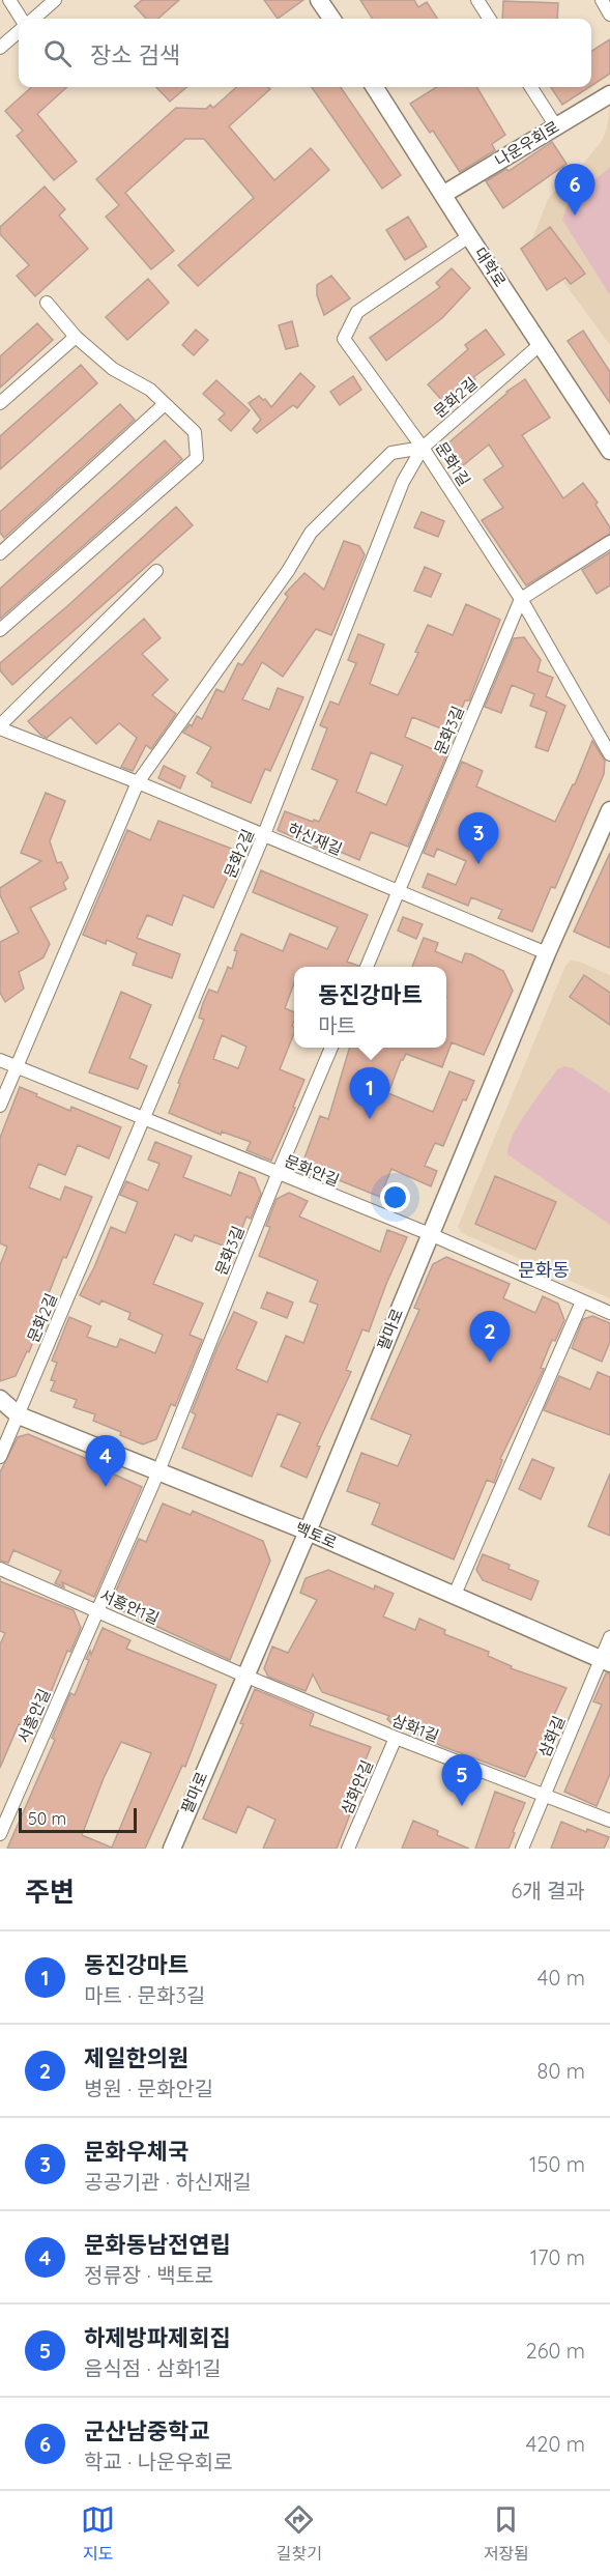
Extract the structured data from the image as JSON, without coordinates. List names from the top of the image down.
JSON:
{
  "streets": {
    "street": [
      "나운우회로",
      "대학로",
      "문화2길",
      "문화1길",
      "문화3길",
      "하신재길",
      "문화안길",
      "팔마로",
      "백토로",
      "서흥안1길",
      "서흥안길",
      "삼화1길",
      "삼화길",
      "삼화안길"
    ]
  },
  "crossings": [
    ["나운우회로", "대학로"],
    ["대학로", "문화2길"],
    ["대학로", "문화1길"],
    ["문화2길", "문화1길"],
    ["문화2길", "하신재길"],
    ["문화2길", "문화안길"],
    ["문화2길", "백토로"],
    ["문화1길", "문화3길"],
    ["문화3길", "하신재길"],
    ["문화3길", "문화안길"],
    ["문화3길", "백토로"],
    ["문화3길", "서흥안1길"],
    ["문화3길", "서흥안길"],
    ["하신재길", "팔마로"],
    ["문화안길", "팔마로"],
    ["팔마로", "백토로"],
    ["팔마로", "서흥안1길"],
    ["팔마로", "삼화1길"],
    ["백토로", "삼화길"],
    ["서흥안1길", "서흥안길"],
    ["서흥안1길", "삼화1길"],
    ["삼화1길", "삼화길"],
    ["삼화1길", "삼화안길"]
  ],
  "districts": ["문화동"],
  "scale_bar": "50 m",
  "page": {
    "search": "장소 검색",
    "pins": [
      "6",
      "3",
      "1",
      "2",
      "4",
      "5"
    ],
    "popup": ["동진강마트", "마트"],
    "scale": "50 m",
    "heading": ["주변", "6개 결과"],
    "list": [
      {
        "mark": "1",
        "name": "동진강마트",
        "note": "마트 · 문화3길",
        "value": "40 m"
      },
      {
        "mark": "2",
        "name": "제일한의원",
        "note": "병원 · 문화안길",
        "value": "80 m"
      },
      {
        "mark": "3",
        "name": "문화우체국",
        "note": "공공기관 · 하신재길",
        "value": "150 m"
      },
      {
        "mark": "4",
        "name": "문화동남전연립",
        "note": "정류장 · 백토로",
        "value": "170 m"
      },
      {
        "mark": "5",
        "name": "하제방파제회집",
        "note": "음식점 · 삼화1길",
        "value": "260 m"
      },
      {
        "mark": "6",
        "name": "군산남중학교",
        "note": "학교 · 나운우회로",
        "value": "420 m"
      }
    ],
    "nav": ["지도", "길찾기", "저장됨"]
  }
}
